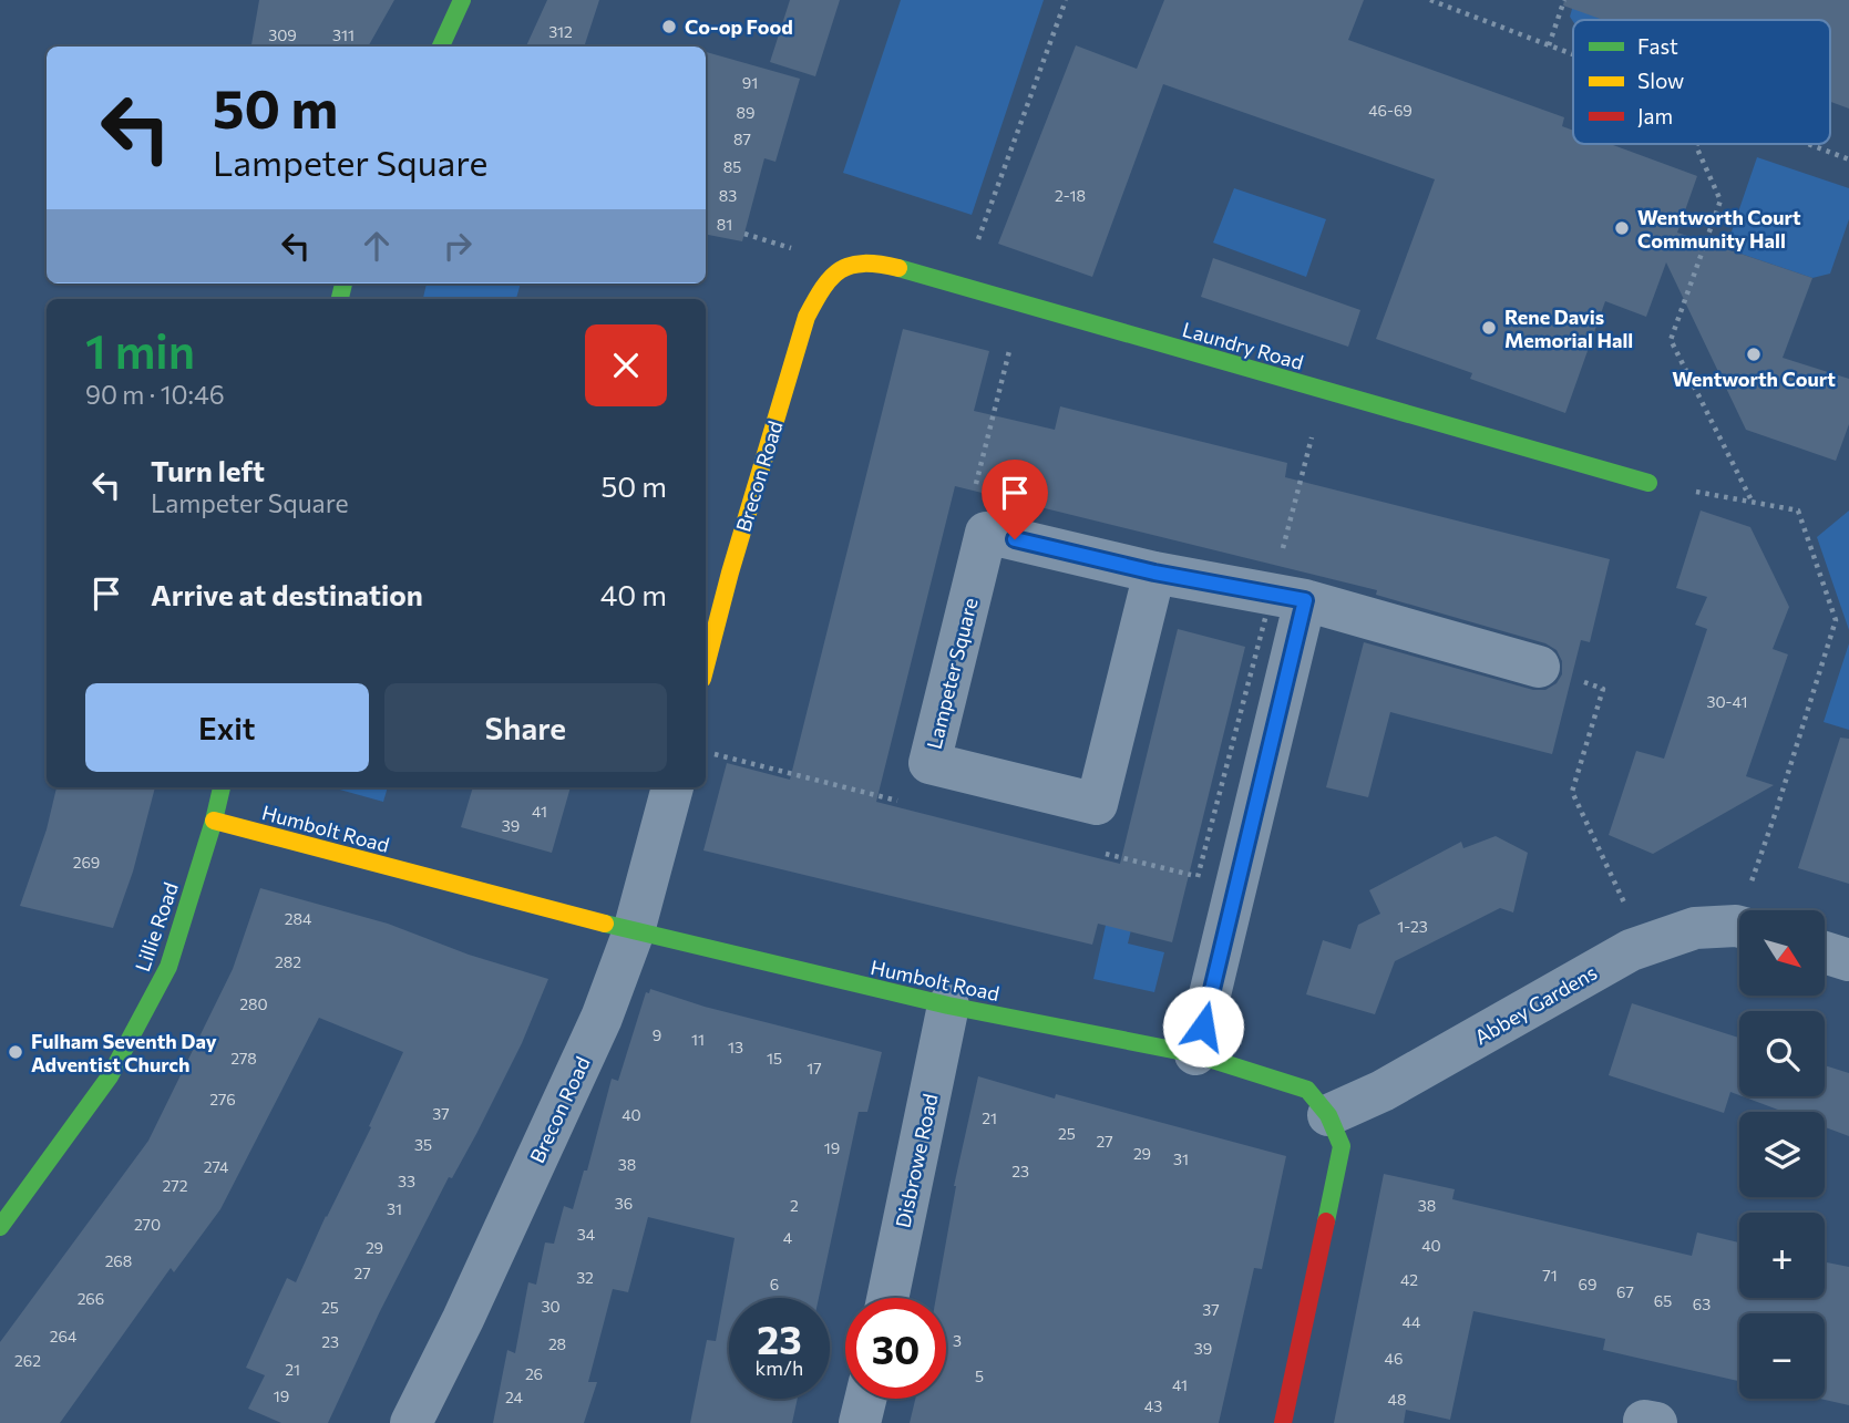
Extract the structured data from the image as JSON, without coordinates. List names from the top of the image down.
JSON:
{
  "streets": {
    "street": [
      "Laundry Road",
      "Brecon Road",
      "Lampeter Square",
      "Humbolt Road",
      "Lillie Road",
      "Abbey Gardens",
      "Disbrowe Road"
    ]
  },
  "crossings": [
    ["Laundry Road", "Brecon Road"],
    ["Brecon Road", "Humbolt Road"],
    ["Humbolt Road", "Lillie Road"],
    ["Humbolt Road", "Abbey Gardens"],
    ["Humbolt Road", "Disbrowe Road"]
  ],
  "places": [
    "Co-op Food",
    "Wentworth Court Community Hall",
    "Rene Davis Memorial Hall",
    "Wentworth Court",
    "Fulham Seventh Day Adventist Church"
  ],
  "house_numbers": [
    "312",
    "309",
    "311",
    "91",
    "46-69",
    "89",
    "87",
    "85",
    "83",
    "2-18",
    "81",
    "30-41",
    "41",
    "39",
    "269",
    "284",
    "1-23",
    "282",
    "280",
    "9",
    "11",
    "13",
    "278",
    "15",
    "17",
    "276",
    "37",
    "40",
    "21",
    "25",
    "27",
    "35",
    "19",
    "29",
    "31",
    "38",
    "274",
    "23",
    "33",
    "272",
    "36",
    "2",
    "38",
    "31",
    "270",
    "34",
    "4",
    "40",
    "29",
    "268",
    "27",
    "71",
    "32",
    "42",
    "6",
    "69",
    "67",
    "266",
    "65",
    "63",
    "30",
    "25",
    "37",
    "44",
    "264",
    "3",
    "23",
    "28",
    "39",
    "46",
    "262",
    "21",
    "26",
    "5",
    "41",
    "19",
    "24",
    "48",
    "43"
  ],
  "legend": ["Fast", "Slow", "Jam"],
  "north": "bottom right",
  "page": {
    "turn": ["50 m", "Lampeter Square"],
    "heading": ["1 min", "90 m · 10:46"],
    "list": [
      {
        "name": "Turn left",
        "note": "Lampeter Square",
        "value": "50 m"
      },
      {
        "name": "Arrive at destination",
        "value": "40 m"
      }
    ],
    "buttons": ["Exit", "Share"],
    "map_buttons": ["+", "−"],
    "speed": "23 km/h",
    "limit": "30"
  }
}
